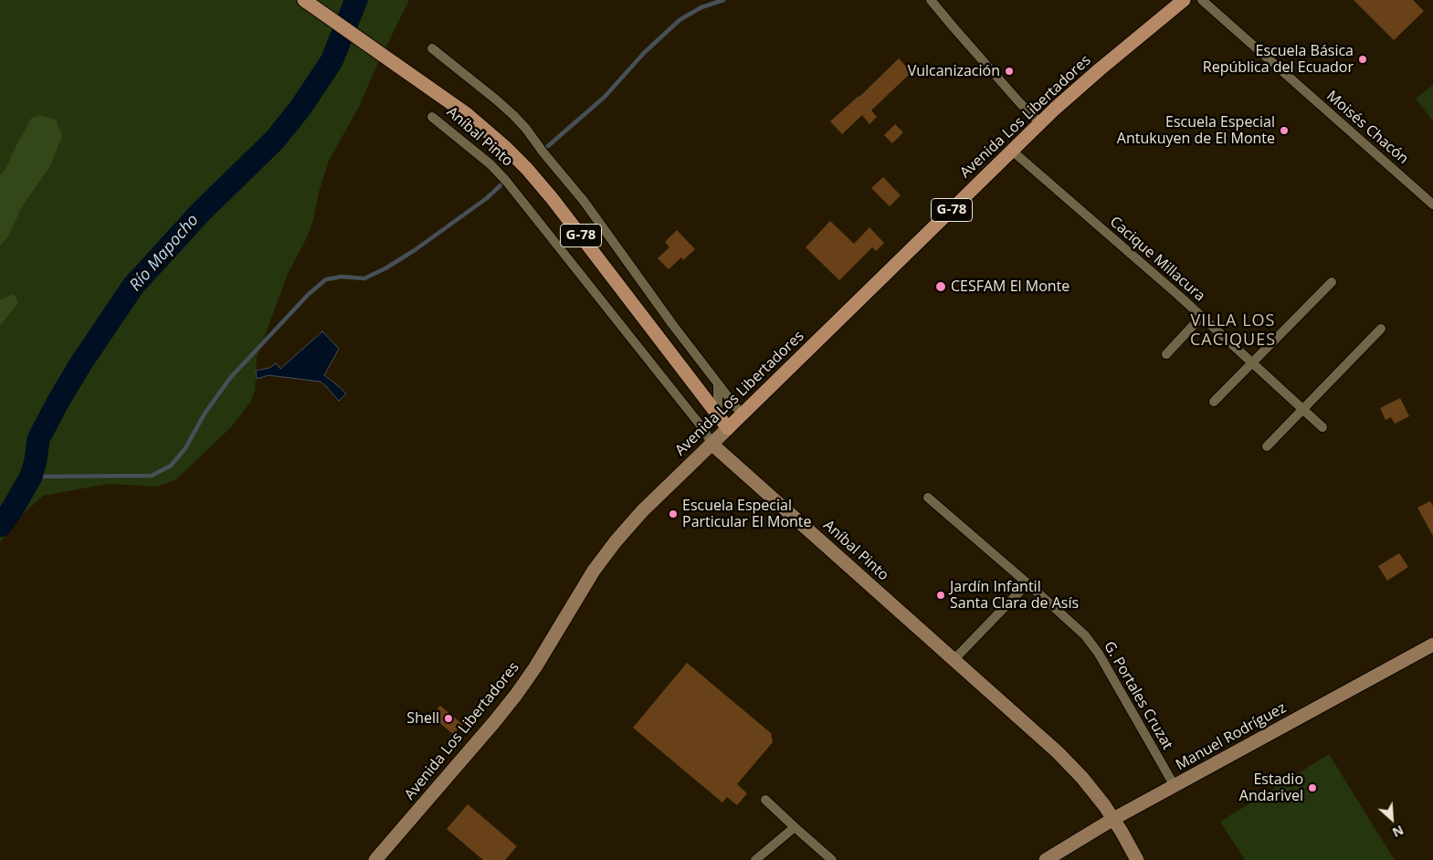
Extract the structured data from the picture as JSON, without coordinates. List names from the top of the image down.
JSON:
{
  "streets": {
    "main road": ["Avenida Los Libertadores", "Aníbal Pinto", "G-78"],
    "street": [
      "Moisés Chacón",
      "Cacique Millacura",
      "G. Portales Cruzat",
      "Manuel Rodríguez"
    ]
  },
  "crossings": [
    ["Avenida Los Libertadores", "Aníbal Pinto"],
    ["Avenida Los Libertadores", "Cacique Millacura"],
    ["Aníbal Pinto", "Manuel Rodríguez"],
    ["G. Portales Cruzat", "Manuel Rodríguez"]
  ],
  "districts": ["VILLA LOS CACIQUES"],
  "water": ["Río Mapocho"],
  "places": [
    "Escuela Básica República del Ecuador",
    "Vulcanización",
    "Escuela Especial Antukuyen de El Monte",
    "CESFAM El Monte",
    "Escuela Especial Particular El Monte",
    "Jardín Infantil Santa Clara de Asís",
    "Shell",
    "Estadio Andarivel"
  ],
  "north": "bottom right"
}
